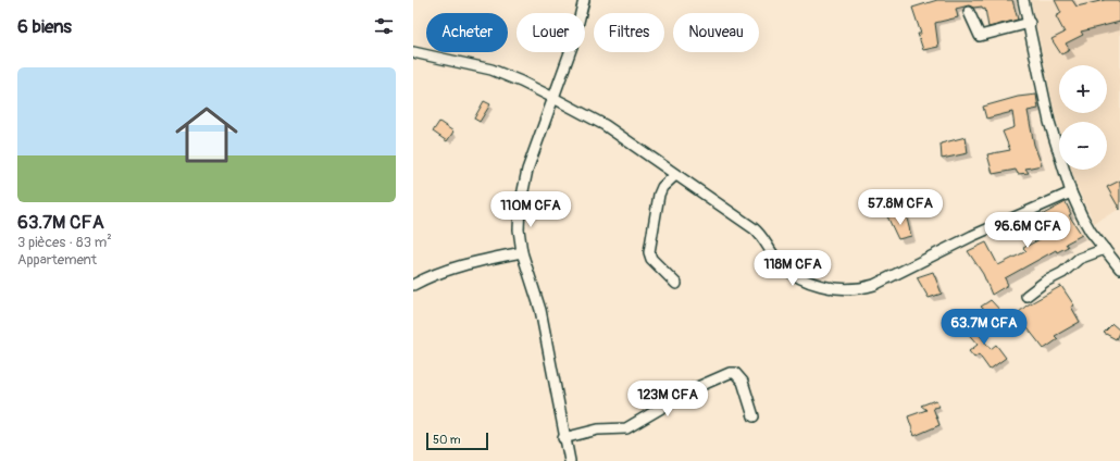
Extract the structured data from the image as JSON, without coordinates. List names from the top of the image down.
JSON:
{
  "scale_bar": "50 m",
  "page": {
    "heading": "6 biens",
    "chip": [
      "Acheter",
      "Louer",
      "Filtres",
      "Nouveau"
    ],
    "list": [
      {
        "name": "63.7M CFA",
        "note": "3 pièces · 83 m² · Appartement"
      }
    ],
    "map_buttons": ["+", "−"],
    "price": [
      "57.8M CFA",
      "110M CFA",
      "96.6M CFA",
      "118M CFA",
      "63.7M CFA",
      "123M CFA"
    ],
    "scale": "50 m"
  }
}
